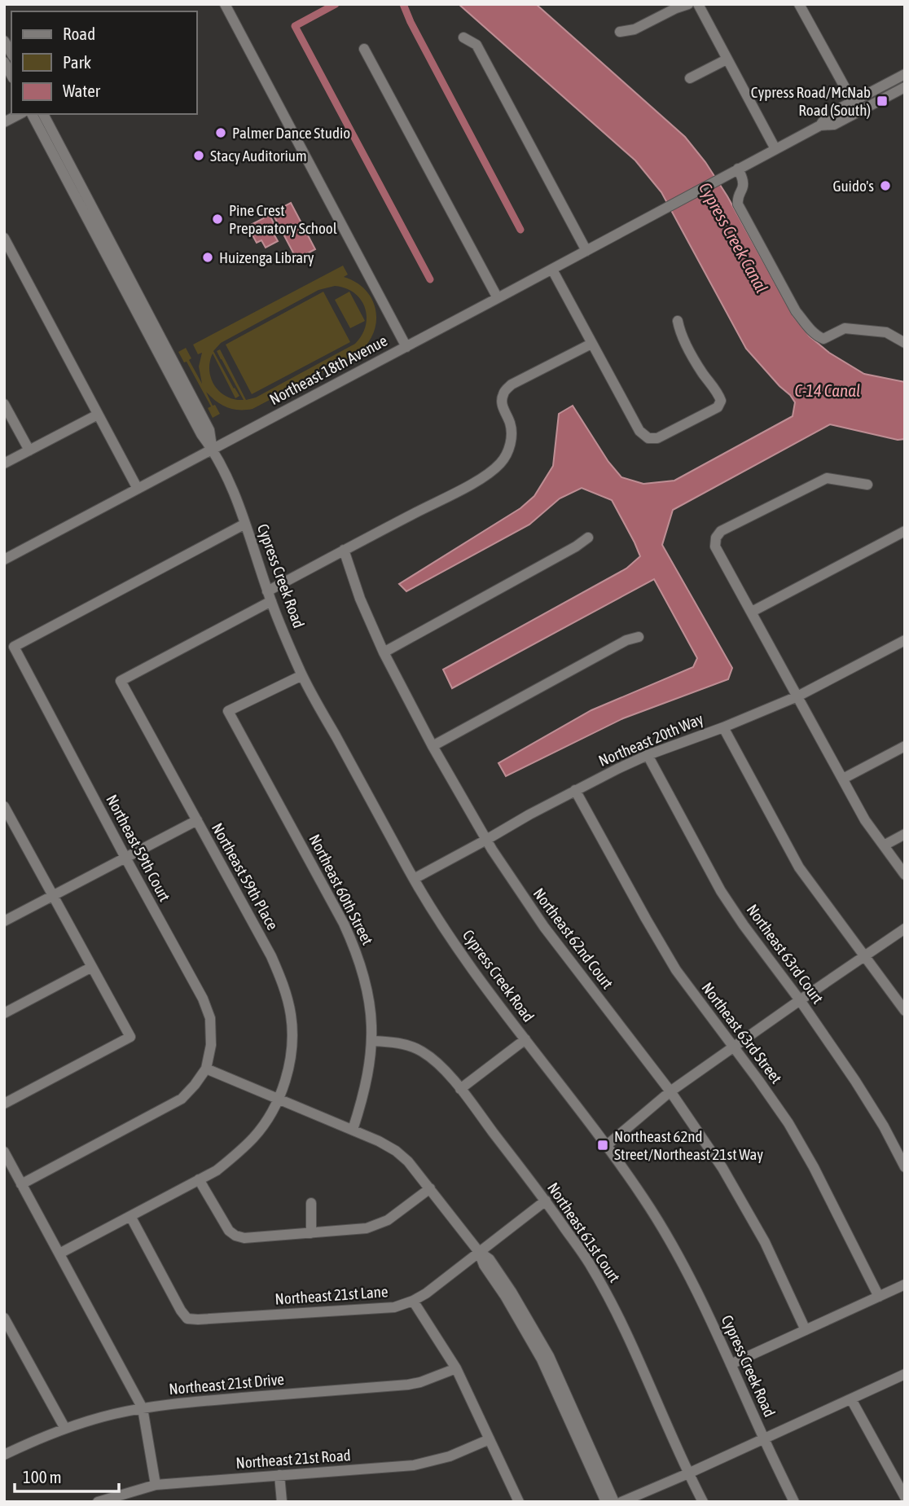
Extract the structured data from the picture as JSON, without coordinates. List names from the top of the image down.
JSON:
{
  "streets": {
    "street": [
      "Northeast 18th Avenue",
      "Cypress Creek Road",
      "Northeast 20th Way",
      "Northeast 59th Court",
      "Northeast 59th Place",
      "Northeast 60th Street",
      "Northeast 62nd Court",
      "Northeast 63rd Court",
      "Northeast 63rd Street",
      "Northeast 61st Court",
      "Northeast 21st Lane",
      "Northeast 21st Drive",
      "Northeast 21st Road"
    ]
  },
  "crossings": [
    ["Northeast 18th Avenue", "Cypress Creek Road"],
    ["Cypress Creek Road", "Northeast 20th Way"],
    ["Cypress Creek Road", "Northeast 59th Court"],
    ["Cypress Creek Road", "Northeast 59th Place"],
    ["Cypress Creek Road", "Northeast 60th Street"],
    ["Northeast 20th Way", "Northeast 62nd Court"],
    ["Northeast 20th Way", "Northeast 63rd Court"],
    ["Northeast 20th Way", "Northeast 63rd Street"],
    ["Northeast 59th Place", "Northeast 21st Lane"],
    ["Northeast 60th Street", "Northeast 61st Court"],
    ["Northeast 61st Court", "Northeast 21st Lane"]
  ],
  "water": ["Cypress Creek Canal", "C-14 Canal"],
  "places": {
    "transit": ["Cypress Road/McNab Road (South)", "Northeast 62nd Street/Northeast 21st Way"],
    "other": [
      "Palmer Dance Studio",
      "Stacy Auditorium",
      "Guido's",
      "Pine Crest Preparatory School",
      "Huizenga Library"
    ]
  },
  "legend": ["Road", "Park", "Water"],
  "scale_bar": "100 m"
}
